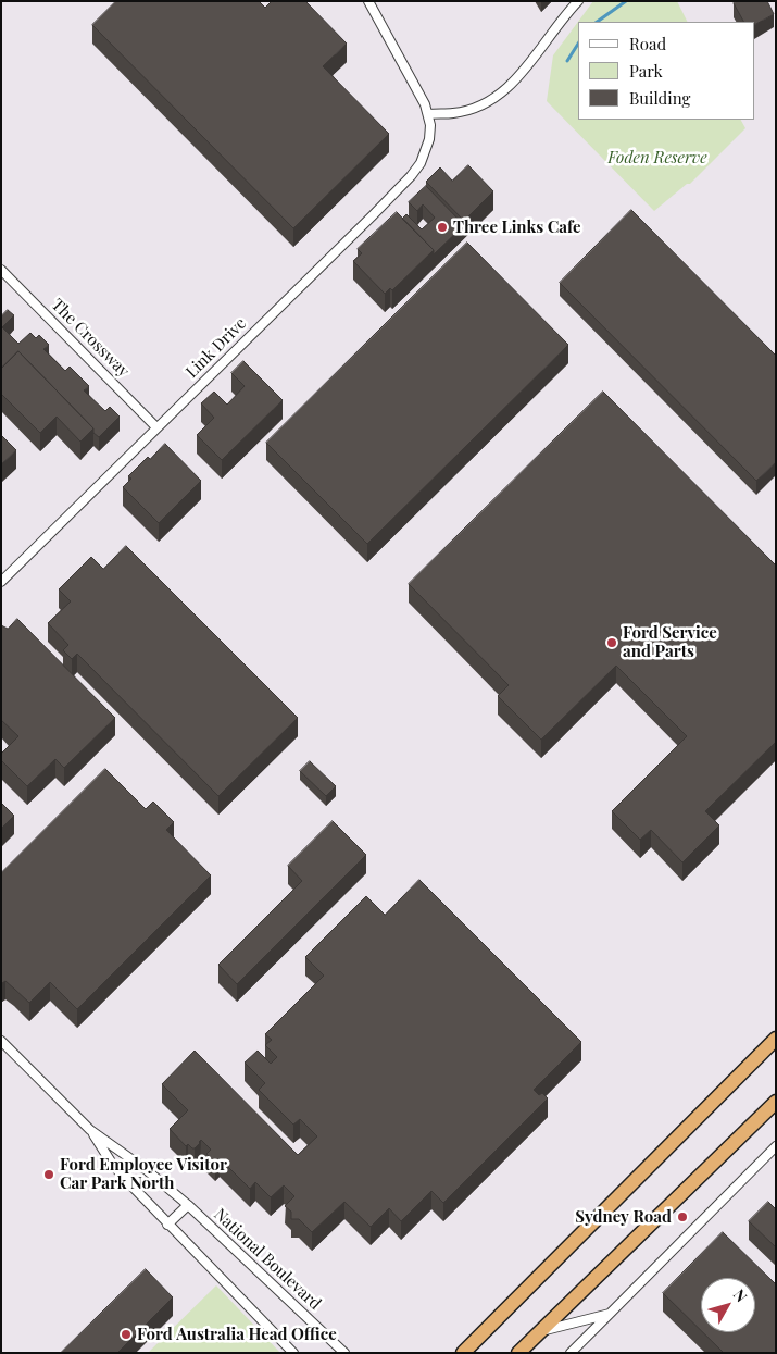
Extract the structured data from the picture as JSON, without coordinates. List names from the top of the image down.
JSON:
{
  "streets": {
    "street": ["The Crossway", "Link Drive", "National Boulevard"]
  },
  "crossings": [
    ["The Crossway", "Link Drive"]
  ],
  "parks": ["Foden Reserve"],
  "places": [
    "Three Links Cafe",
    "Ford Service and Parts",
    "Ford Employee Visitor Car Park North",
    "Sydney Road",
    "Ford Australia Head Office"
  ],
  "legend": ["Road", "Park", "Building"],
  "north": "top right"
}
